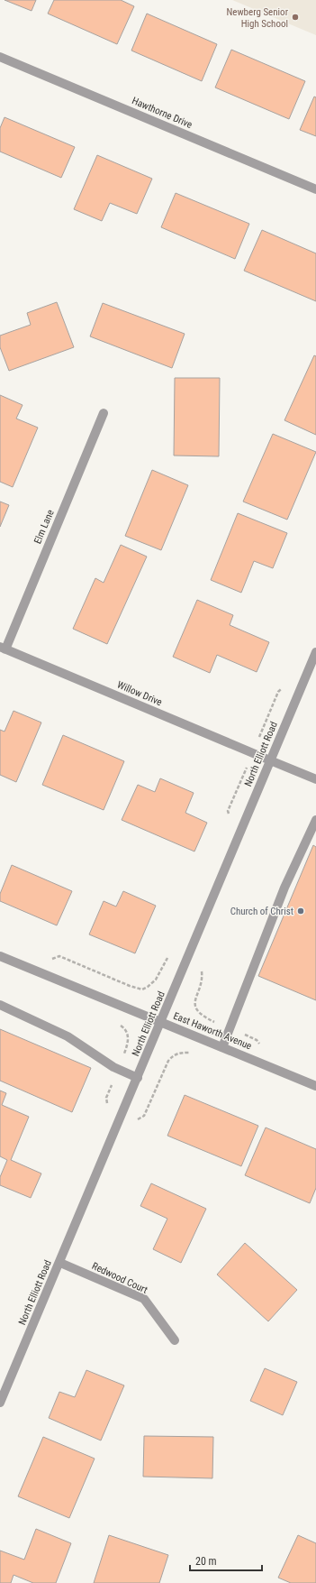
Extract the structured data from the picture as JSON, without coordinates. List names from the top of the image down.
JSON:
{
  "streets": {
    "street": [
      "Hawthorne Drive",
      "Elm Lane",
      "Willow Drive",
      "North Elliott Road",
      "East Haworth Avenue",
      "Redwood Court"
    ]
  },
  "crossings": [
    ["Elm Lane", "Willow Drive"],
    ["Willow Drive", "North Elliott Road"],
    ["North Elliott Road", "East Haworth Avenue"],
    ["North Elliott Road", "Redwood Court"]
  ],
  "places": ["Newberg Senior High School", "Church of Christ"],
  "scale_bar": "20 m"
}
